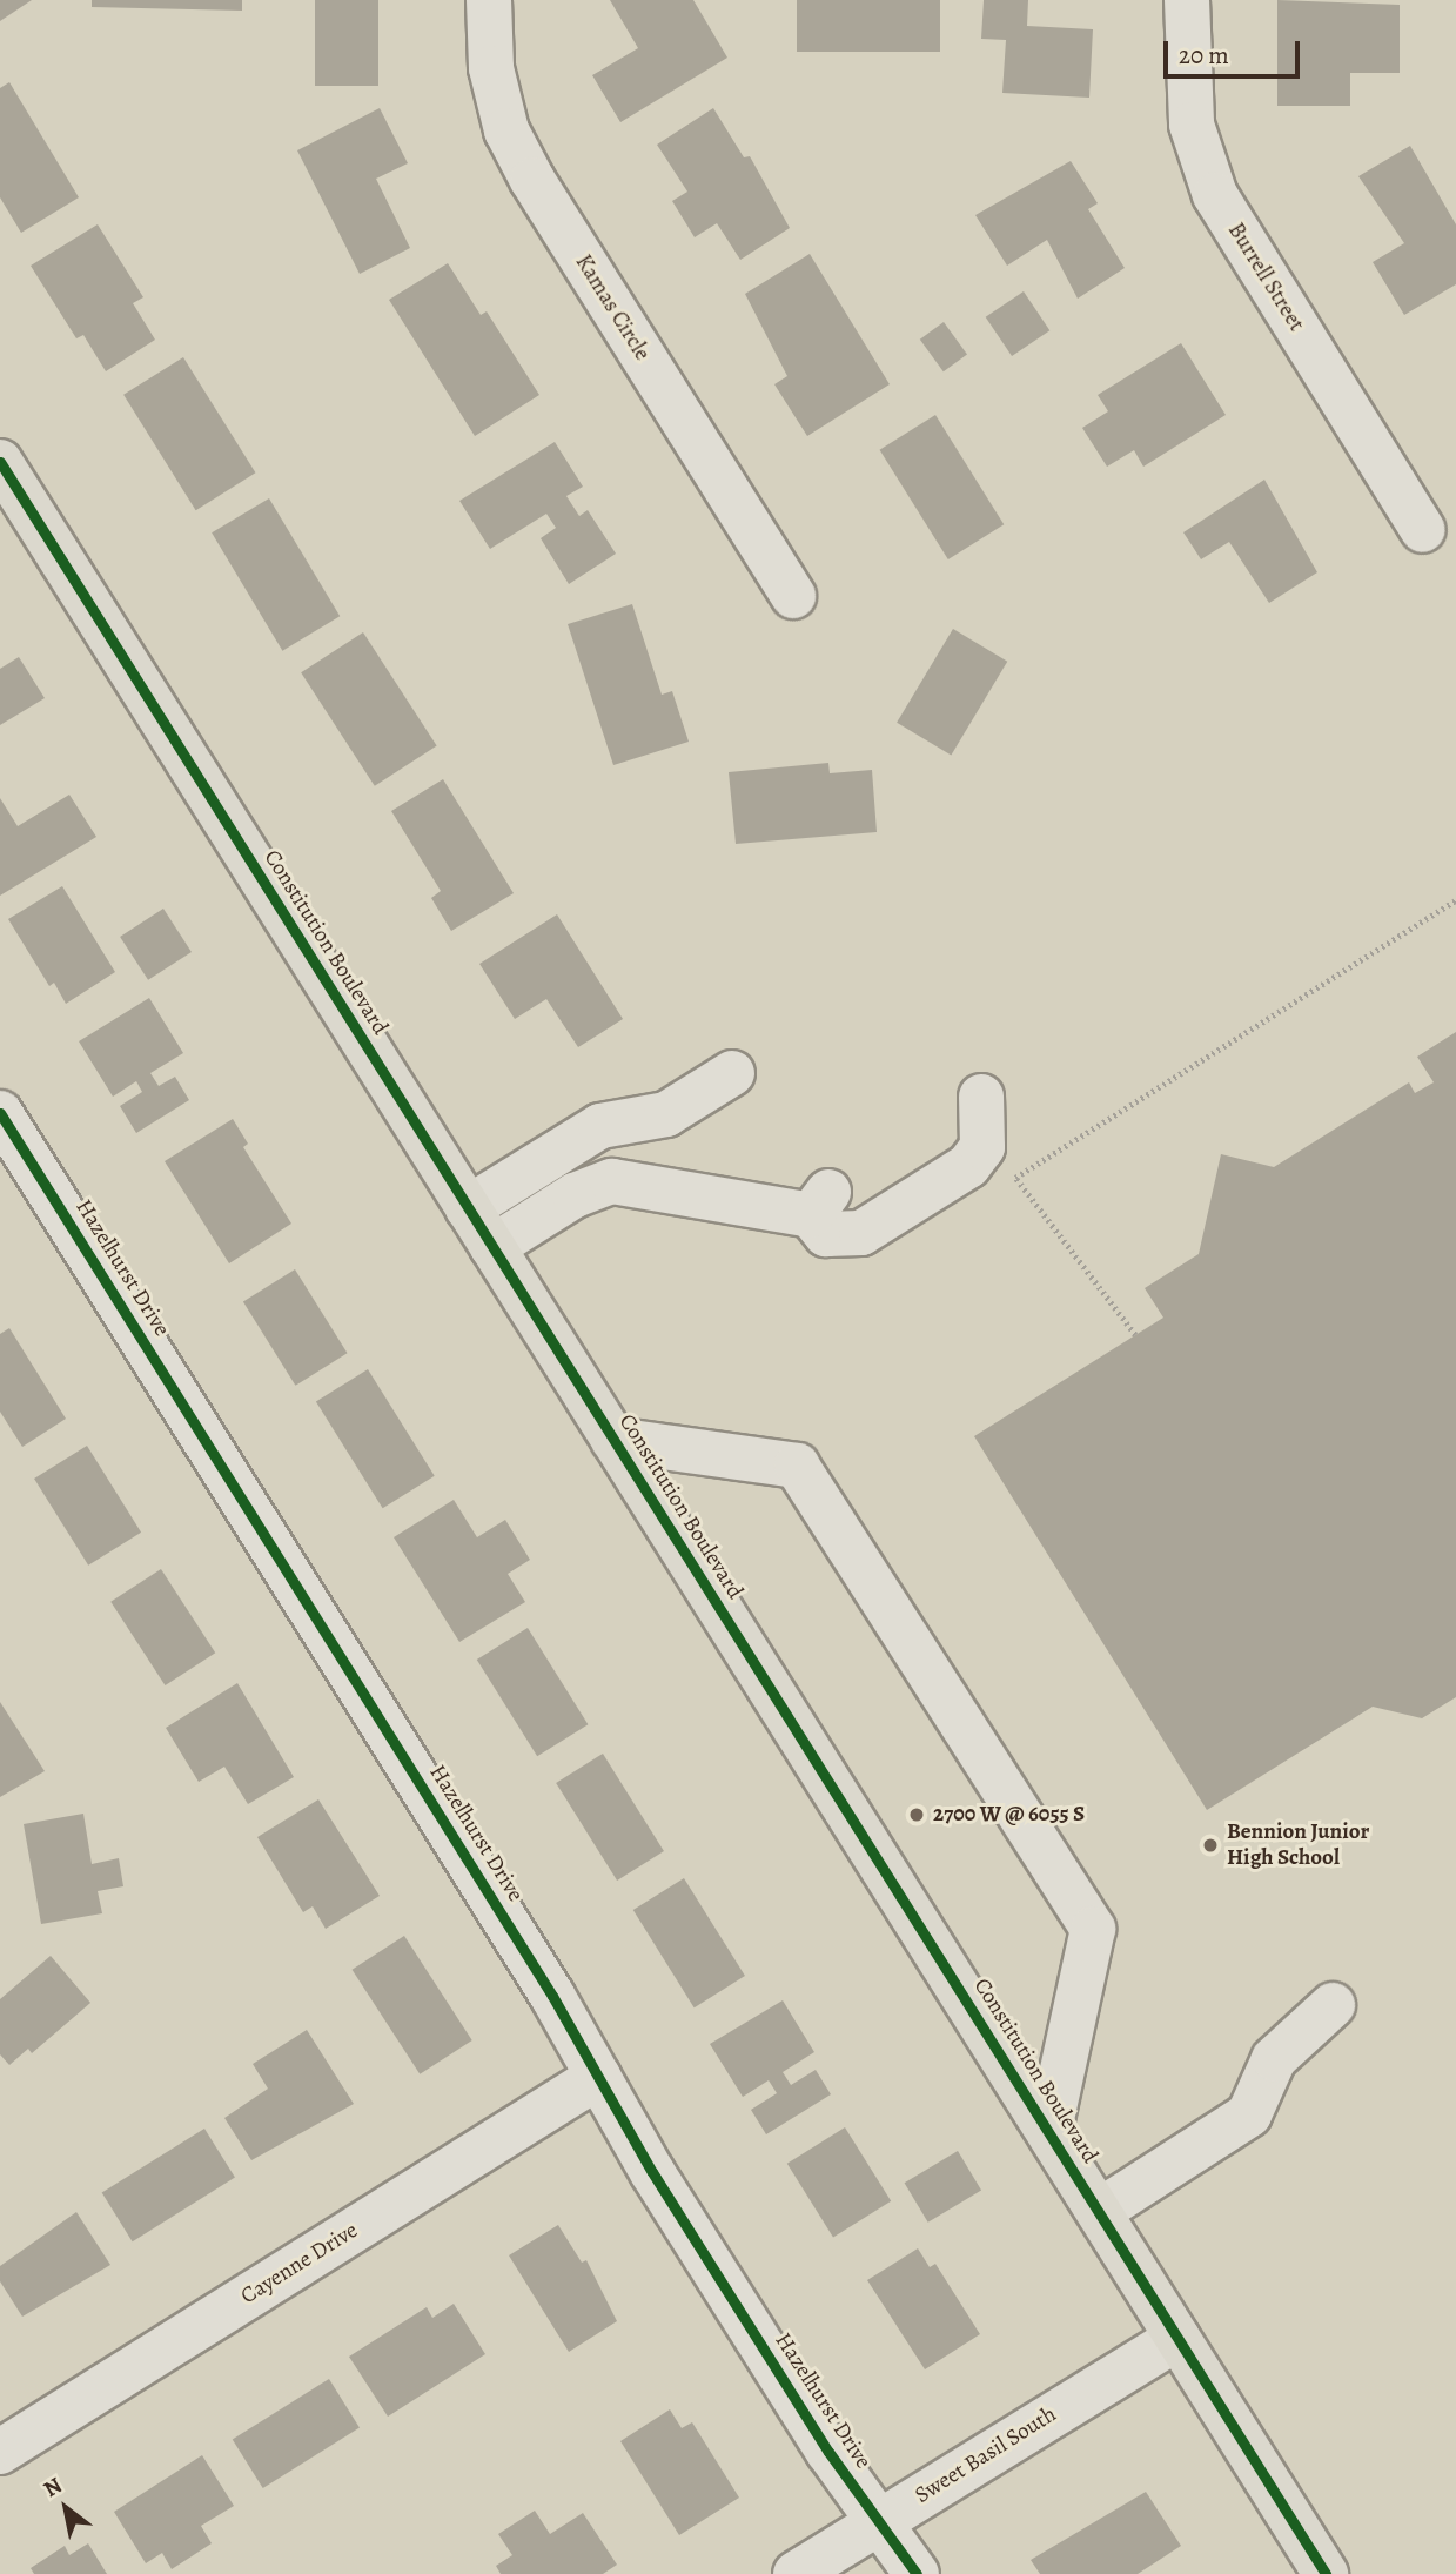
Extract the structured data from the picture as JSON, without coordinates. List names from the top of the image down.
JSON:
{
  "streets": {
    "main road": ["Constitution Boulevard"],
    "street": [
      "Burrell Street",
      "Kamas Circle",
      "Hazelhurst Drive",
      "Cayenne Drive",
      "Sweet Basil South"
    ]
  },
  "crossings": [
    ["Constitution Boulevard", "Sweet Basil South"],
    ["Hazelhurst Drive", "Cayenne Drive"],
    ["Hazelhurst Drive", "Sweet Basil South"]
  ],
  "places": ["2700 W @ 6055 S", "Bennion Junior High School"],
  "scale_bar": "20 m",
  "north": "top left"
}
